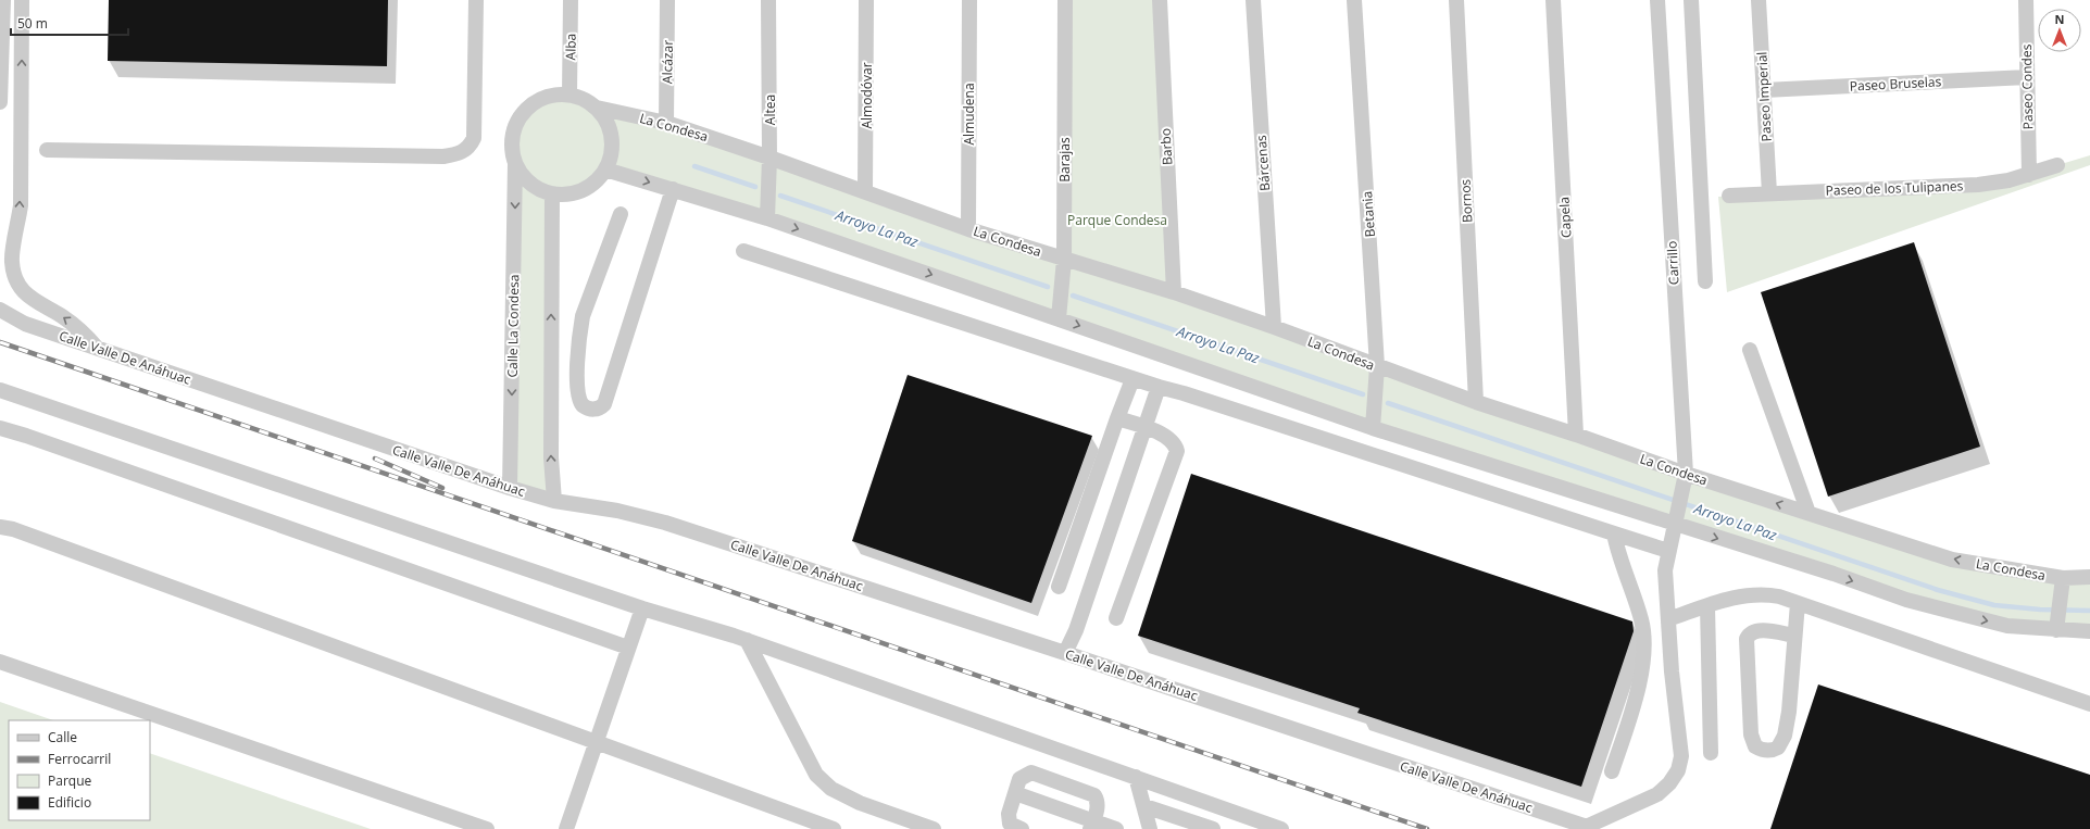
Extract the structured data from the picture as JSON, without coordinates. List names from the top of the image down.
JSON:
{
  "streets": {
    "street": [
      "Alba",
      "Alcázar",
      "Paseo Bruselas",
      "Paseo Condes",
      "Almodóvar",
      "Paseo Imperial",
      "Altea",
      "Almudena",
      "La Condesa",
      "Barbo",
      "Barajas",
      "Bárcenas",
      "Paseo de los Tulipanes",
      "Bornos",
      "Betania",
      "Capela",
      "Carrillo",
      "Calle La Condesa",
      "Calle Valle De Anáhuac"
    ]
  },
  "crossings": [
    ["Alba", "La Condesa"],
    ["Alba", "Calle La Condesa"],
    ["Alcázar", "La Condesa"],
    ["Paseo Bruselas", "Paseo Condes"],
    ["Paseo Bruselas", "Paseo Imperial"],
    ["Paseo Condes", "Paseo de los Tulipanes"],
    ["Almodóvar", "La Condesa"],
    ["Paseo Imperial", "Paseo de los Tulipanes"],
    ["Altea", "La Condesa"],
    ["Almudena", "La Condesa"],
    ["La Condesa", "Barbo"],
    ["La Condesa", "Barajas"],
    ["La Condesa", "Bárcenas"],
    ["La Condesa", "Bornos"],
    ["La Condesa", "Betania"],
    ["La Condesa", "Capela"],
    ["La Condesa", "Carrillo"],
    ["La Condesa", "Calle La Condesa"],
    ["Carrillo", "Calle Valle De Anáhuac"],
    ["Calle La Condesa", "Calle Valle De Anáhuac"]
  ],
  "water": ["Arroyo La Paz"],
  "parks": ["Parque Condesa"],
  "legend": [
    "Calle",
    "Ferrocarril",
    "Parque",
    "Edificio"
  ],
  "scale_bar": "50 m",
  "north": "top"
}
